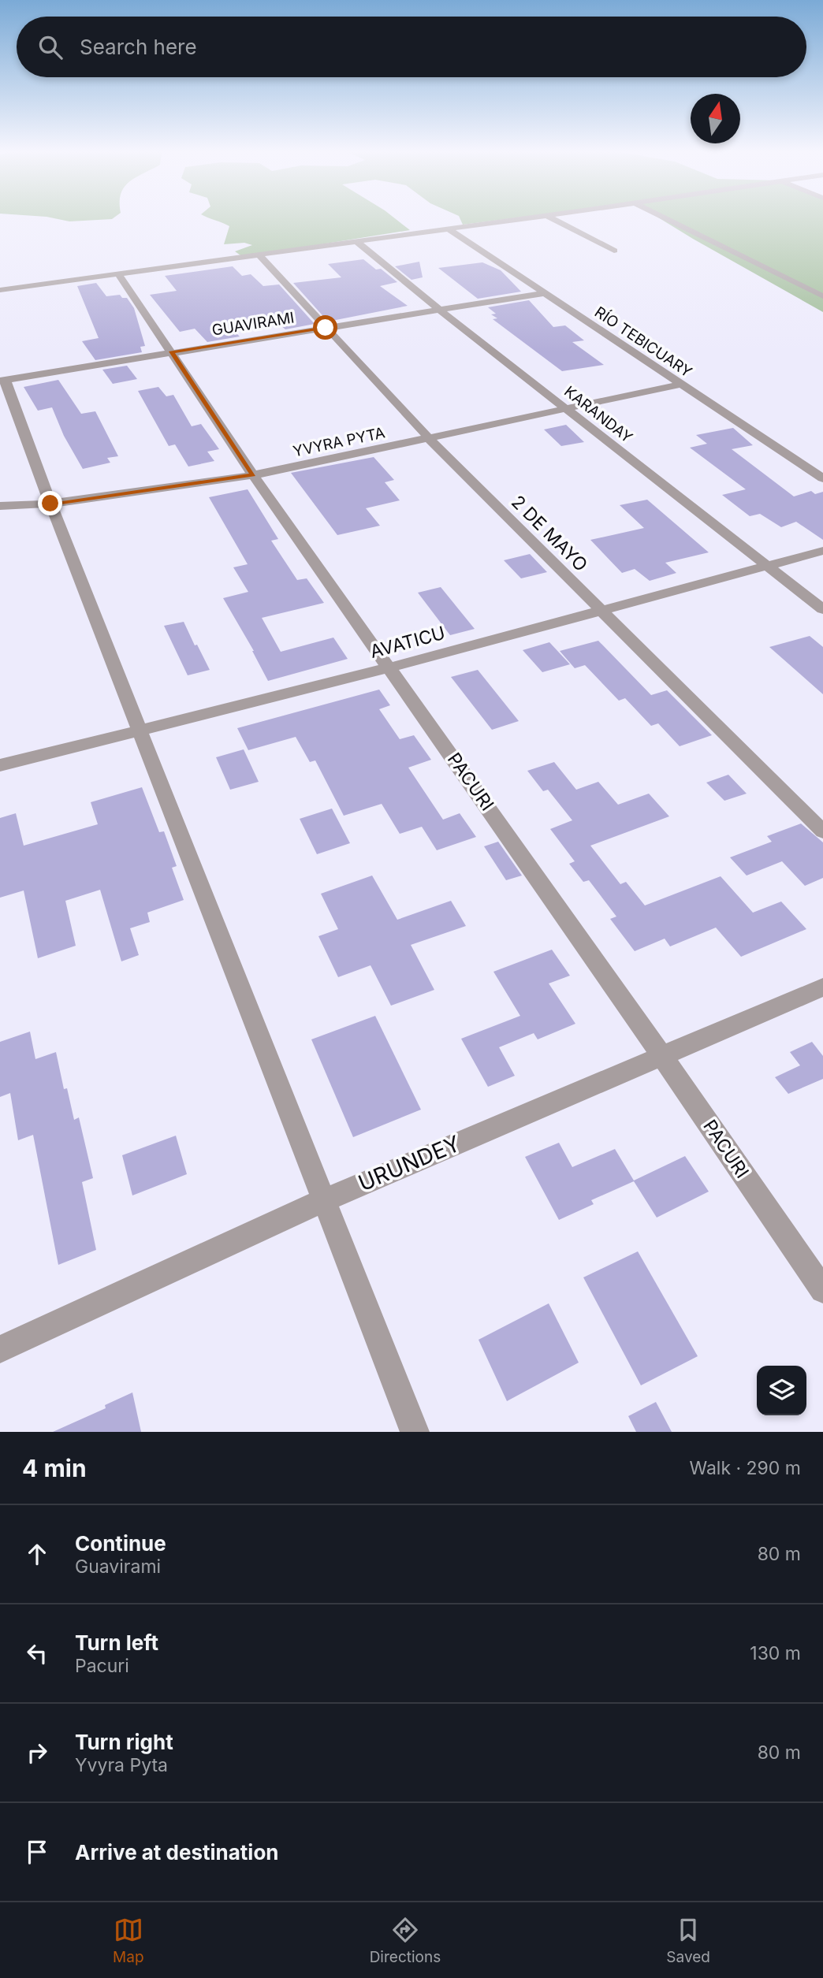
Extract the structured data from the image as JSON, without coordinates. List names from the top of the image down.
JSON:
{
  "streets": {
    "street": [
      "GUAVIRAMI",
      "RÍO TEBICUARY",
      "KARANDAY",
      "YVYRA PYTA",
      "2 DE MAYO",
      "AVATICU",
      "PACURI",
      "URUNDEY"
    ]
  },
  "crossings": [
    ["GUAVIRAMI", "RÍO TEBICUARY"],
    ["GUAVIRAMI", "KARANDAY"],
    ["GUAVIRAMI", "2 DE MAYO"],
    ["GUAVIRAMI", "PACURI"],
    ["RÍO TEBICUARY", "YVYRA PYTA"],
    ["KARANDAY", "YVYRA PYTA"],
    ["KARANDAY", "AVATICU"],
    ["YVYRA PYTA", "2 DE MAYO"],
    ["YVYRA PYTA", "PACURI"],
    ["2 DE MAYO", "AVATICU"],
    ["AVATICU", "PACURI"],
    ["PACURI", "URUNDEY"]
  ],
  "north": "top",
  "page": {
    "search": "Search here",
    "heading": ["4 min", "Walk · 290 m"],
    "list": [
      ["Continue", "Guavirami", "80 m"],
      ["Turn left", "Pacuri", "130 m"],
      ["Turn right", "Yvyra Pyta", "80 m"],
      "Arrive at destination"
    ],
    "nav": ["Map", "Directions", "Saved"]
  }
}
